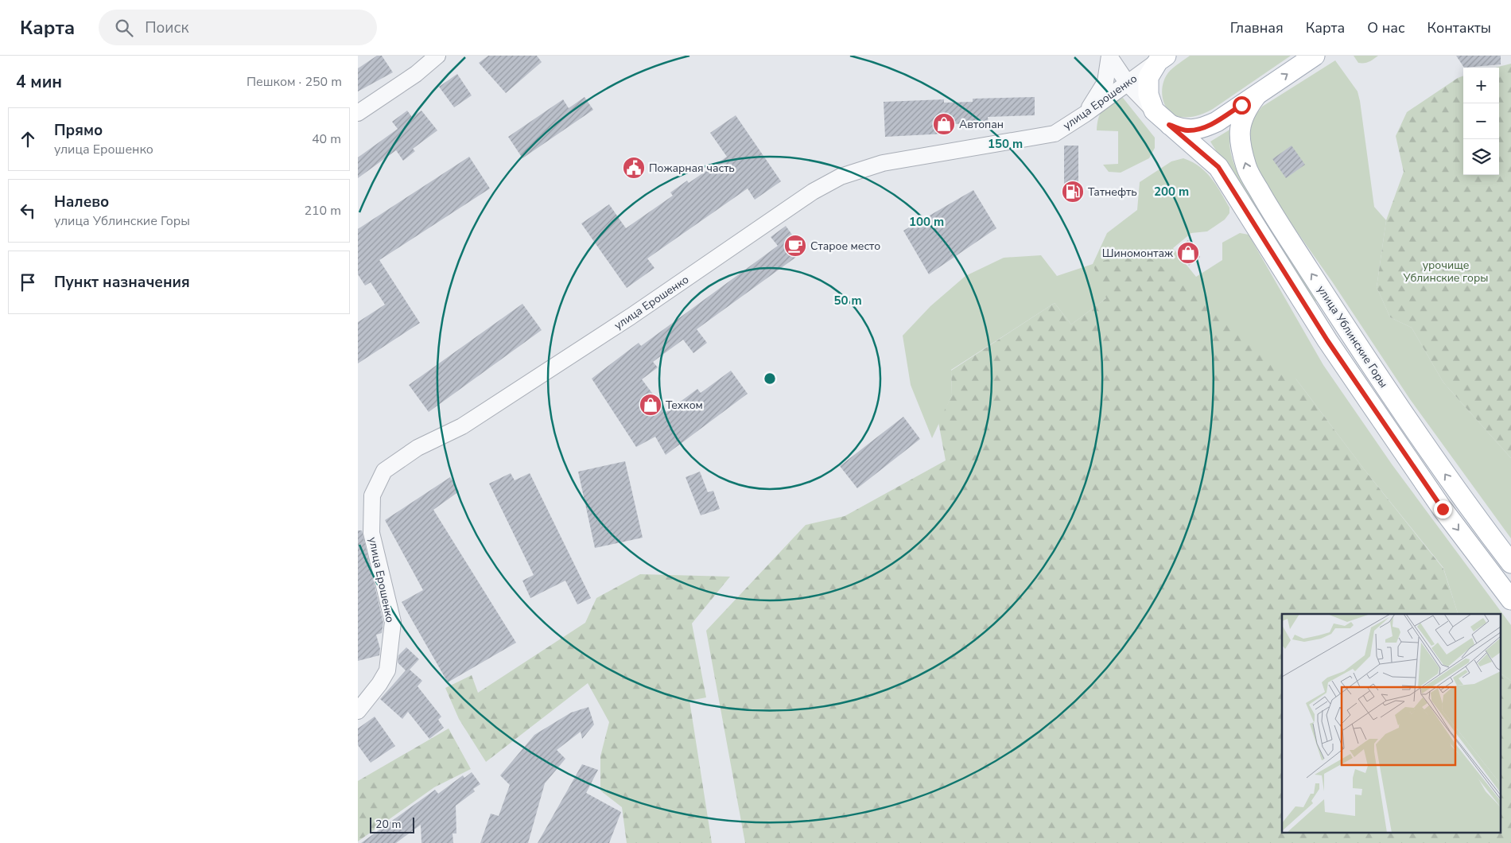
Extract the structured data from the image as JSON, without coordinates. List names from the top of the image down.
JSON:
{
  "streets": {
    "main road": ["улица Ерошенко", "улица Ублинские Горы"]
  },
  "parks": ["урочище Ублинские горы"],
  "places": {
    "shop": ["Автопан", "Шиномонтаж", "Техком"],
    "public building": ["Пожарная часть"],
    "fuel station": ["Татнефть"],
    "cafe": ["Старое место"]
  },
  "scale_bar": "20 m",
  "page": {
    "header": "Карта",
    "search": "Поиск",
    "nav": [
      "Главная",
      "Карта",
      "О нас",
      "Контакты"
    ],
    "heading": ["4 мин", "Пешком · 250 m"],
    "map_buttons": ["+", "−"],
    "list": [
      ["Прямо", "улица Ерошенко", "40 m"],
      ["Налево", "улица Ублинские Горы", "210 m"],
      "Пункт назначения"
    ],
    "scale": "20 m"
  },
  "rings": [
    "150 m",
    "200 m",
    "100 m",
    "50 m"
  ]
}
